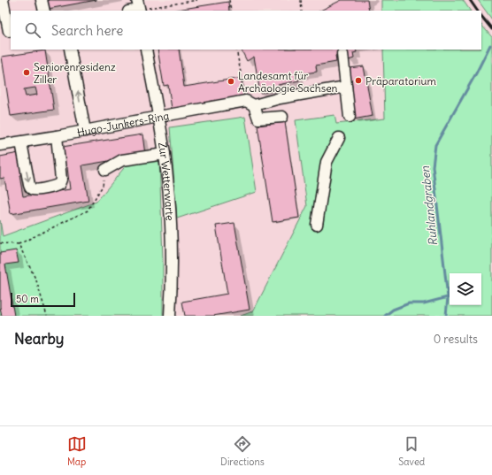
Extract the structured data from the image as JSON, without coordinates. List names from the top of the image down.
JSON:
{
  "streets": {
    "street": ["Hugo-Junkers-Ring", "Zur Wetterwarte"]
  },
  "crossings": [
    ["Hugo-Junkers-Ring", "Zur Wetterwarte"]
  ],
  "water": ["Ruhlandgraben"],
  "places": ["Seniorenresidenz Ziller", "Präparatorium", "Landesamt für Archäologie Sachsen"],
  "scale_bar": "50 m",
  "page": {
    "search": "Search here",
    "scale": "50 m",
    "heading": ["Nearby", "0 results"],
    "nav": ["Map", "Directions", "Saved"]
  }
}
